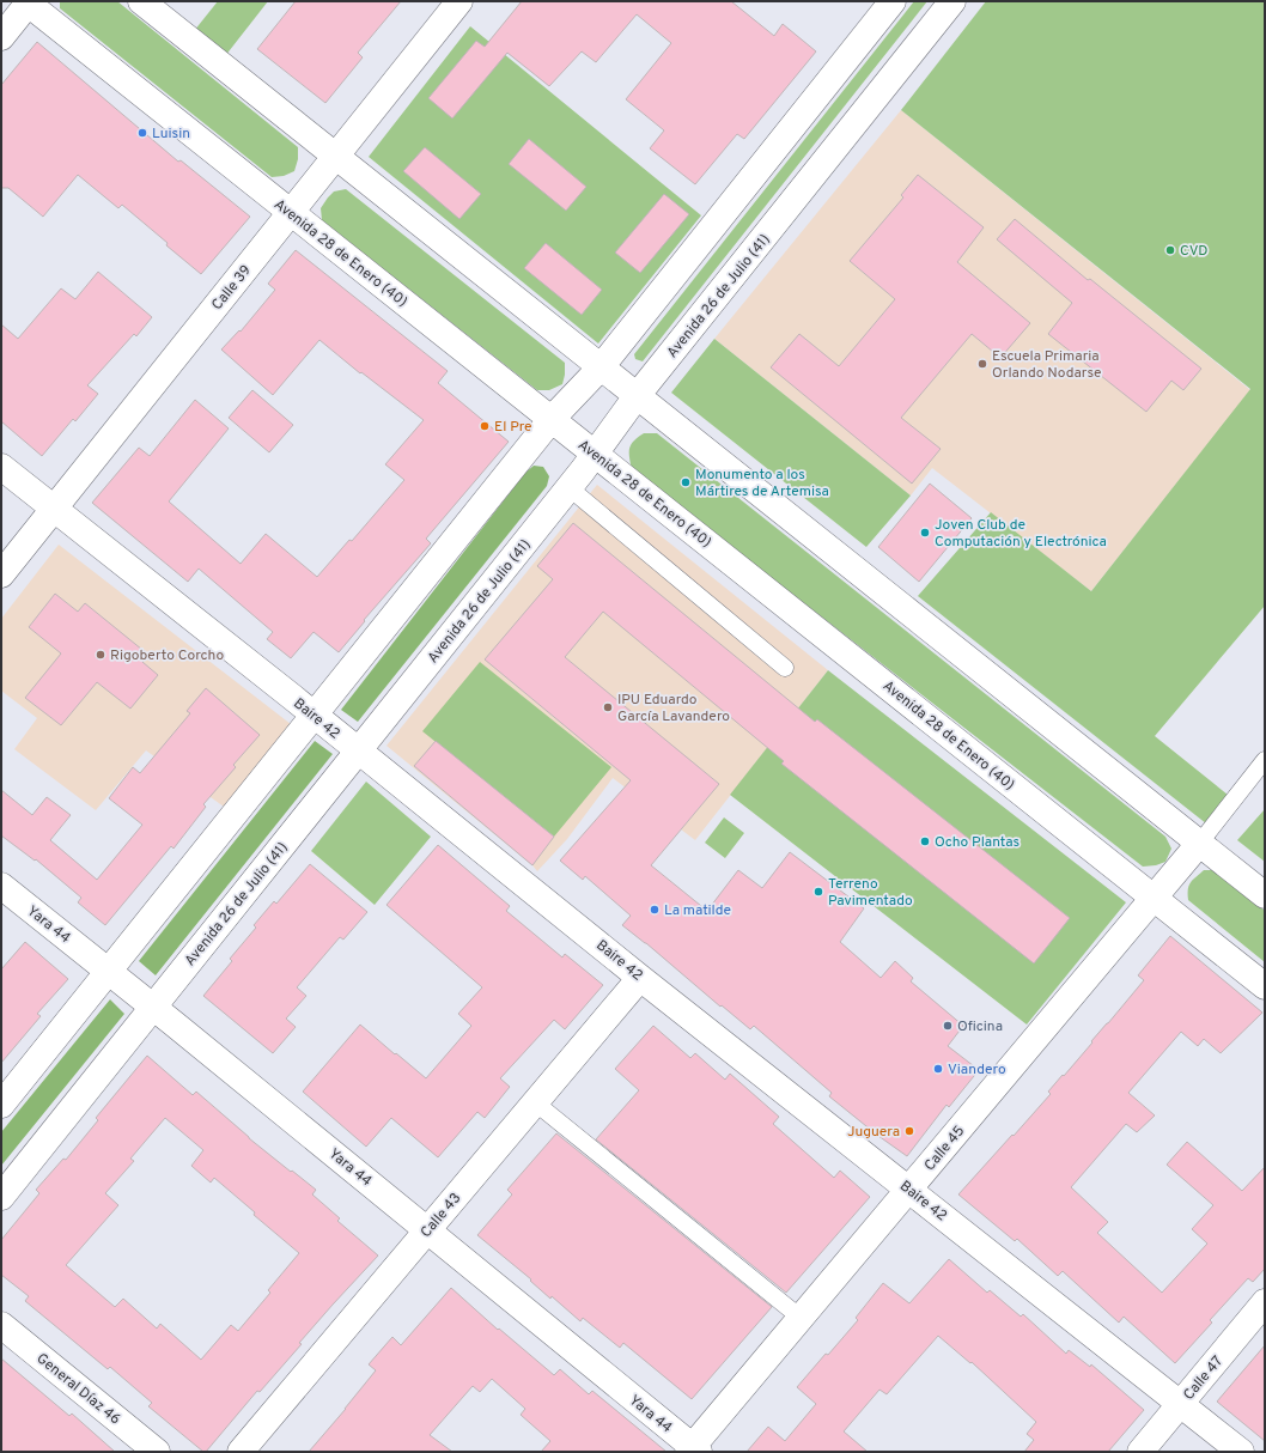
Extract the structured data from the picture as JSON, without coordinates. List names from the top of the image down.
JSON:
{
  "streets": {
    "main road": [
      "Avenida 28 de Enero (40)",
      "Calle 39",
      "Avenida 26 de Julio (41)",
      "Baire 42",
      "Yara 44",
      "Calle 45",
      "Calle 43",
      "Calle 47",
      "General Díaz 46"
    ]
  },
  "crossings": [
    ["Avenida 28 de Enero (40)", "Calle 39"],
    ["Avenida 28 de Enero (40)", "Avenida 26 de Julio (41)"],
    ["Avenida 28 de Enero (40)", "Calle 45"],
    ["Calle 39", "Baire 42"],
    ["Avenida 26 de Julio (41)", "Baire 42"],
    ["Avenida 26 de Julio (41)", "Yara 44"],
    ["Baire 42", "Calle 45"],
    ["Baire 42", "Calle 43"],
    ["Baire 42", "Calle 47"],
    ["Yara 44", "Calle 45"],
    ["Yara 44", "Calle 43"]
  ],
  "places": [
    "Luisin",
    "CVD",
    "Escuela Primaria Orlando Nodarse",
    "El Pre",
    "Monumento a los Mártires de Artemisa",
    "Joven Club de Computación y Electrónica",
    "Rigoberto Corcho",
    "IPU Eduardo García Lavandero",
    "Ocho Plantas",
    "Terreno Pavimentado",
    "La matilde",
    "Oficina",
    "Viandero",
    "Juguera"
  ]
}
